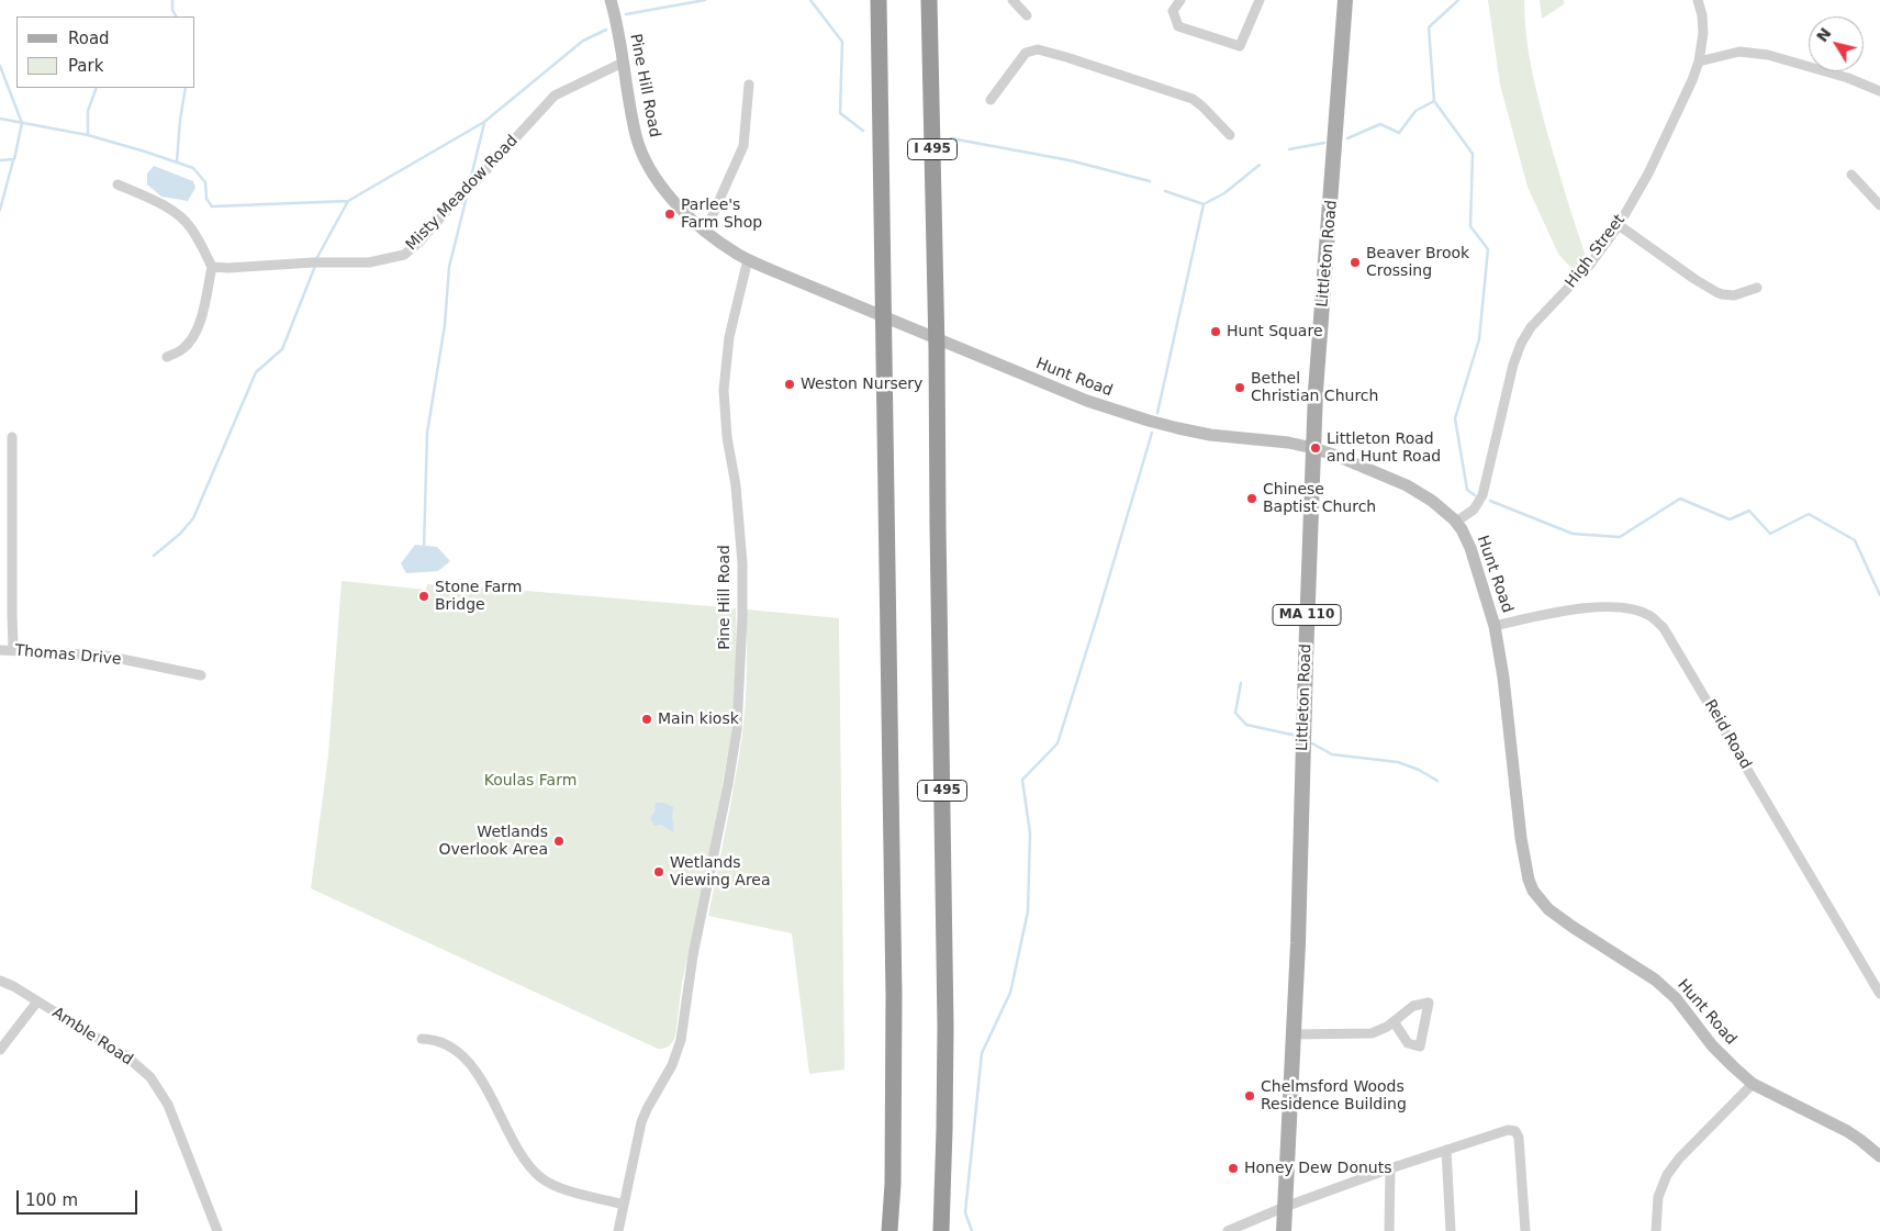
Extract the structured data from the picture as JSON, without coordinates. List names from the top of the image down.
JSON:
{
  "streets": {
    "highway": ["I 495"],
    "main road": ["Littleton Road", "MA 110"],
    "street": [
      "Pine Hill Road",
      "Misty Meadow Road",
      "High Street",
      "Hunt Road",
      "Thomas Drive",
      "Reid Road",
      "Amble Road"
    ]
  },
  "crossings": [
    ["Pine Hill Road", "Misty Meadow Road"],
    ["Pine Hill Road", "Hunt Road"],
    ["High Street", "Hunt Road"],
    ["Littleton Road", "Hunt Road"],
    ["Hunt Road", "Reid Road"]
  ],
  "parks": ["Koulas Farm"],
  "places": [
    "Parlee's Farm Shop",
    "Beaver Brook Crossing",
    "Hunt Square",
    "Weston Nursery",
    "Bethel Christian Church",
    "Littleton Road and Hunt Road",
    "Chinese Baptist Church",
    "Stone Farm Bridge",
    "Main kiosk",
    "Wetlands Overlook Area",
    "Wetlands Viewing Area",
    "Chelmsford Woods Residence Building",
    "Honey Dew Donuts"
  ],
  "legend": ["Road", "Park"],
  "scale_bar": "100 m",
  "north": "top left"
}
